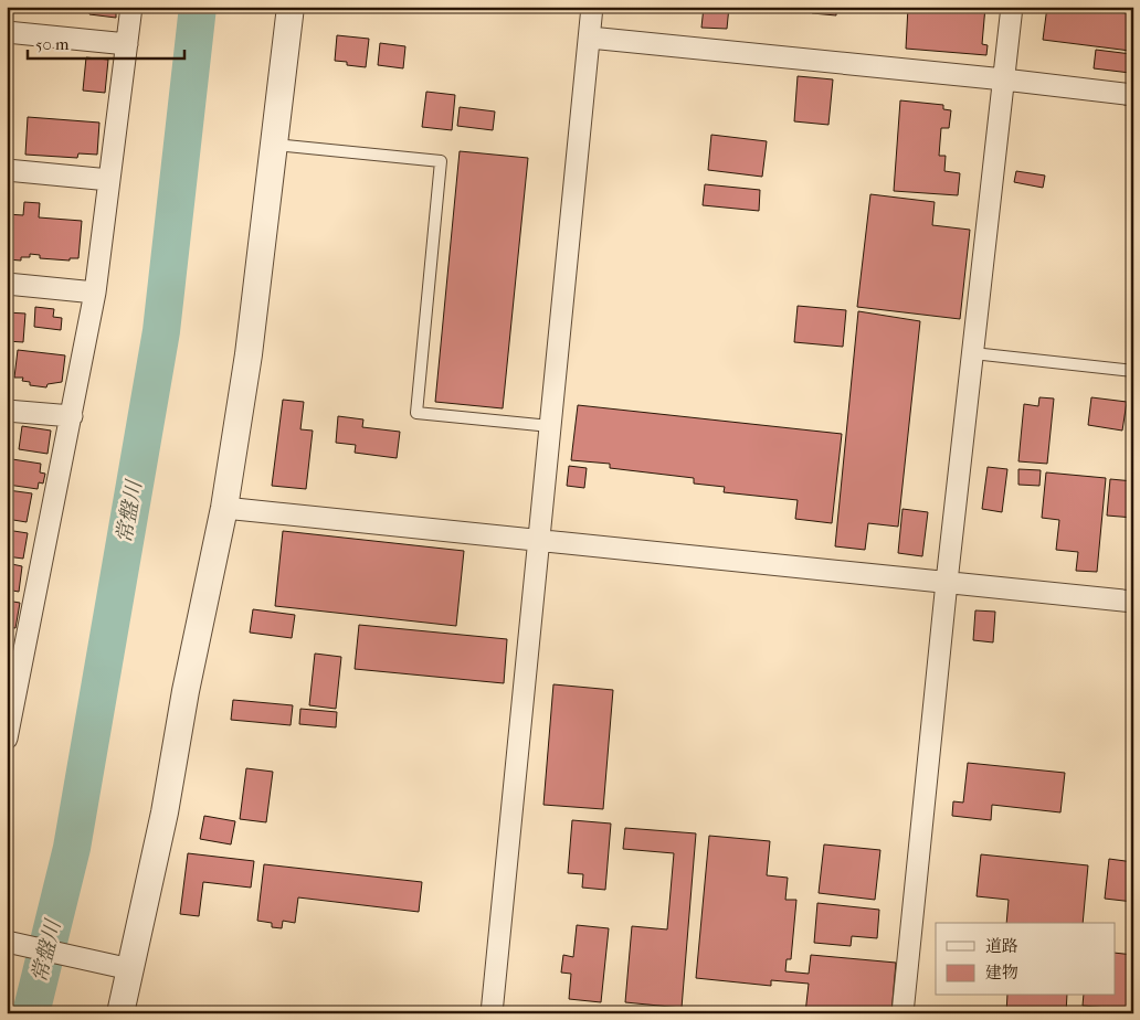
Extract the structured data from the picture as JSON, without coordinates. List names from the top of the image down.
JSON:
{
  "water": ["常盤川"],
  "legend": ["道路", "建物"],
  "scale_bar": "50 m"
}
